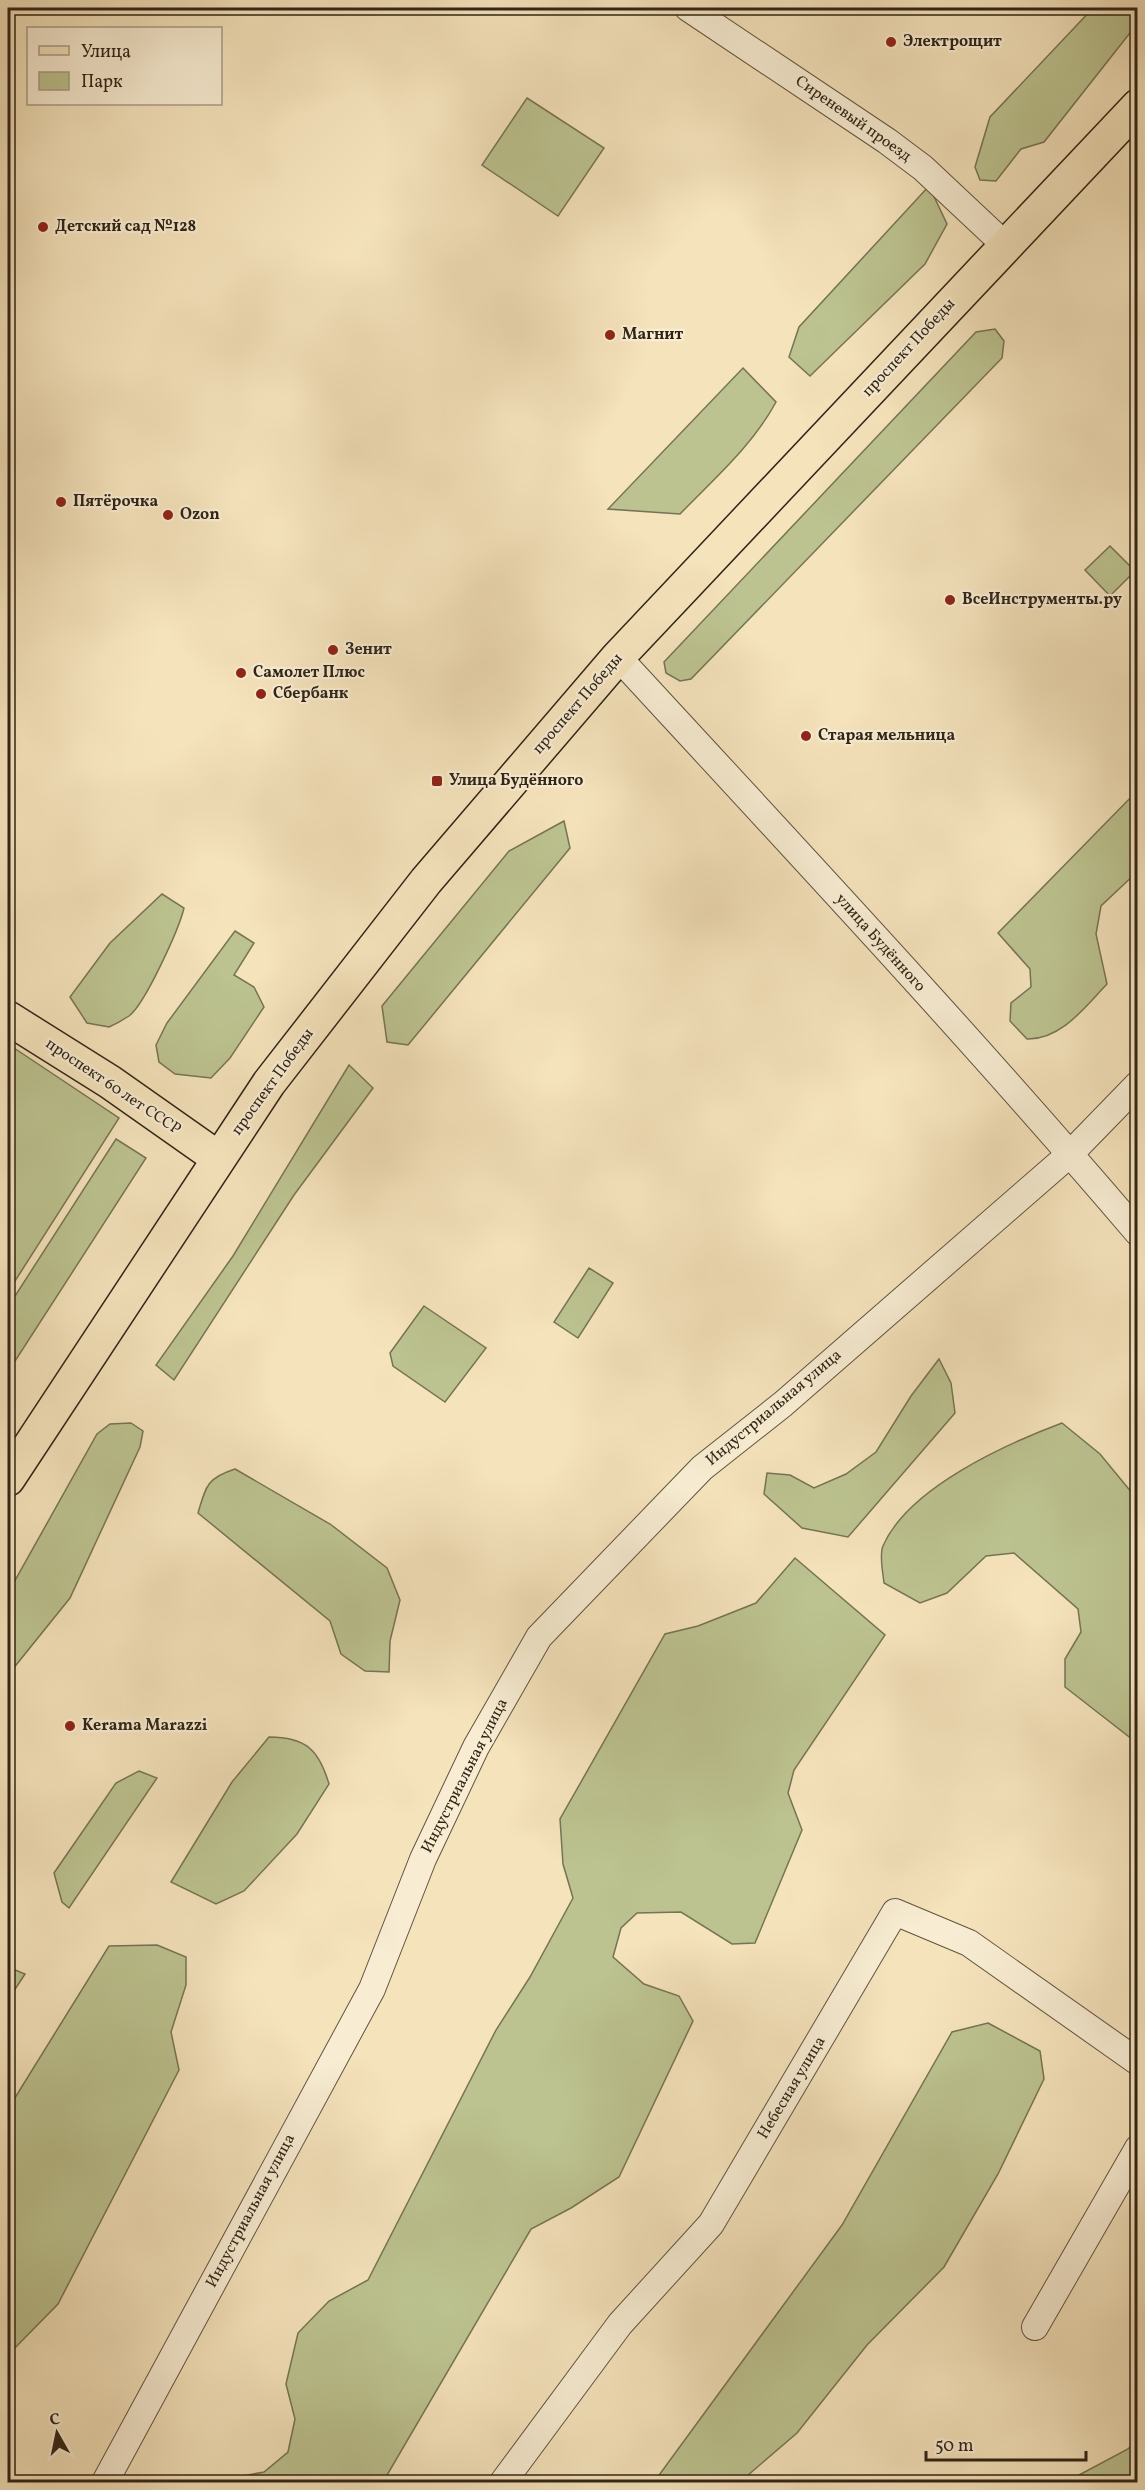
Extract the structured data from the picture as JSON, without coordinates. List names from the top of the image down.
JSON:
{
  "streets": {
    "main road": ["проспект Победы", "проспект 60 лет СССР"],
    "street": [
      "Сиреневый проезд",
      "улица Будённого",
      "Индустриальная улица",
      "Небесная улица"
    ]
  },
  "crossings": [
    ["Сиреневый проезд", "проспект Победы"],
    ["проспект Победы", "улица Будённого"],
    ["проспект Победы", "проспект 60 лет СССР"],
    ["улица Будённого", "Индустриальная улица"]
  ],
  "places": {
    "other": [
      "Электрощит",
      "Детский сад №128",
      "Магнит",
      "Пятёрочка",
      "Ozon",
      "ВсеИнструменты.ру",
      "Зенит",
      "Самолет Плюс",
      "Сбербанк",
      "Старая мельница",
      "Kerama Marazzi"
    ],
    "transit": ["Улица Будённого"]
  },
  "legend": ["Улица", "Парк"],
  "scale_bar": "50 m",
  "north": "top"
}
